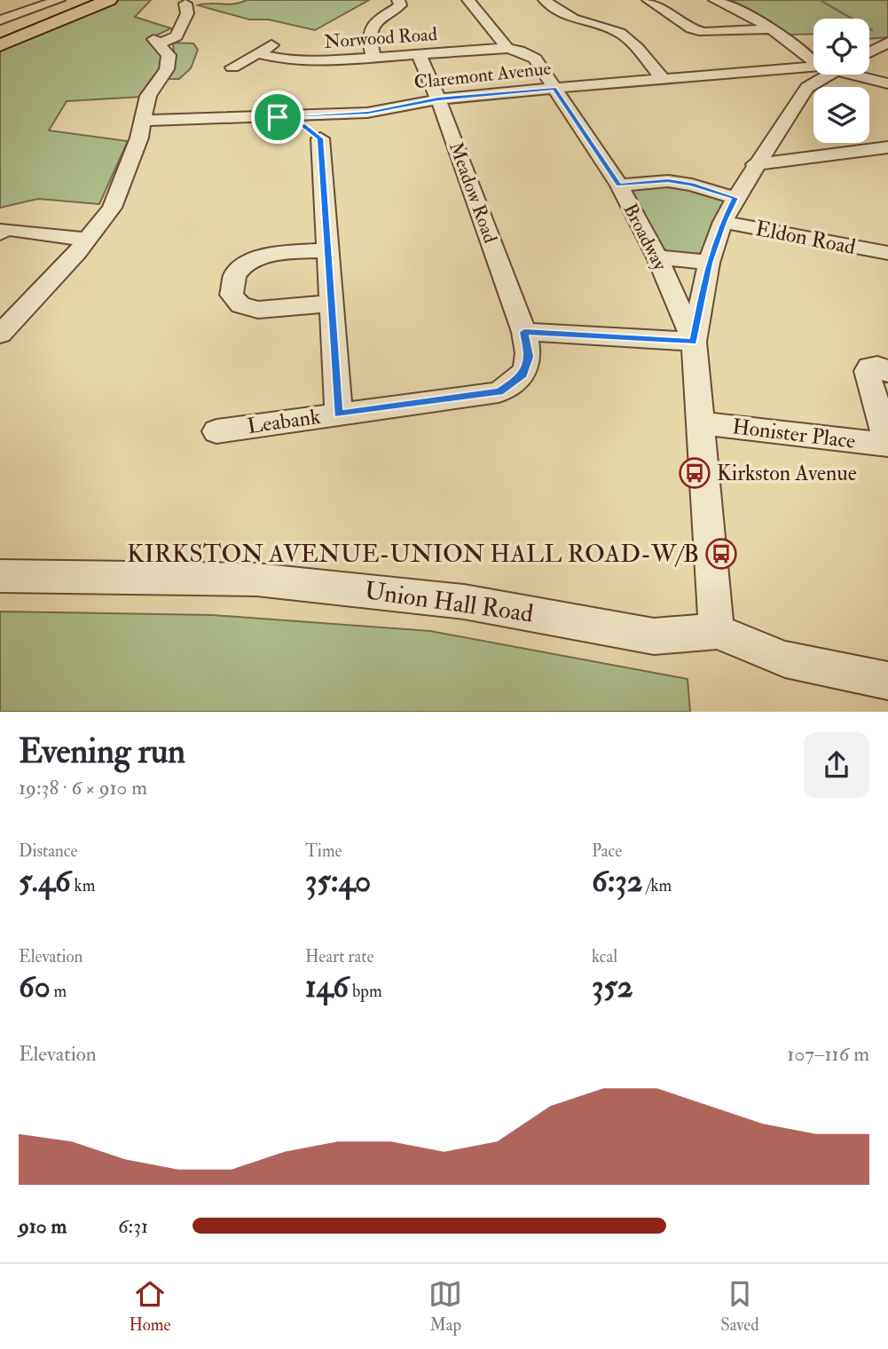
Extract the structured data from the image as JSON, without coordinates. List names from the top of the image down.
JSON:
{
  "streets": {
    "street": [
      "Norwood Road",
      "Claremont Avenue",
      "Meadow Road",
      "Broadway",
      "Eldon Road",
      "Leabank",
      "Honister Place",
      "Union Hall Road"
    ]
  },
  "crossings": [
    ["Norwood Road", "Meadow Road"],
    ["Norwood Road", "Broadway"],
    ["Claremont Avenue", "Meadow Road"],
    ["Claremont Avenue", "Broadway"],
    ["Meadow Road", "Leabank"]
  ],
  "places": {
    "bus stop": ["Kirkston Avenue", "KIRKSTON AVENUE-UNION HALL ROAD-W/B"]
  },
  "page": {
    "heading": ["Evening run", "19:38 · 6 × 910 m"],
    "stats": [
      ["Distance", "5.46 km"],
      ["Time", "35:40"],
      ["Pace", "6:32 /km"],
      ["Elevation", "60 m"],
      ["Heart rate", "146 bpm"],
      ["kcal", "352"]
    ],
    "chart": ["Elevation", "107–116 m"],
    "list": [
      {
        "name": "910 m",
        "note": "6:31"
      }
    ],
    "tabs": ["Home", "Map", "Saved"]
  }
}
